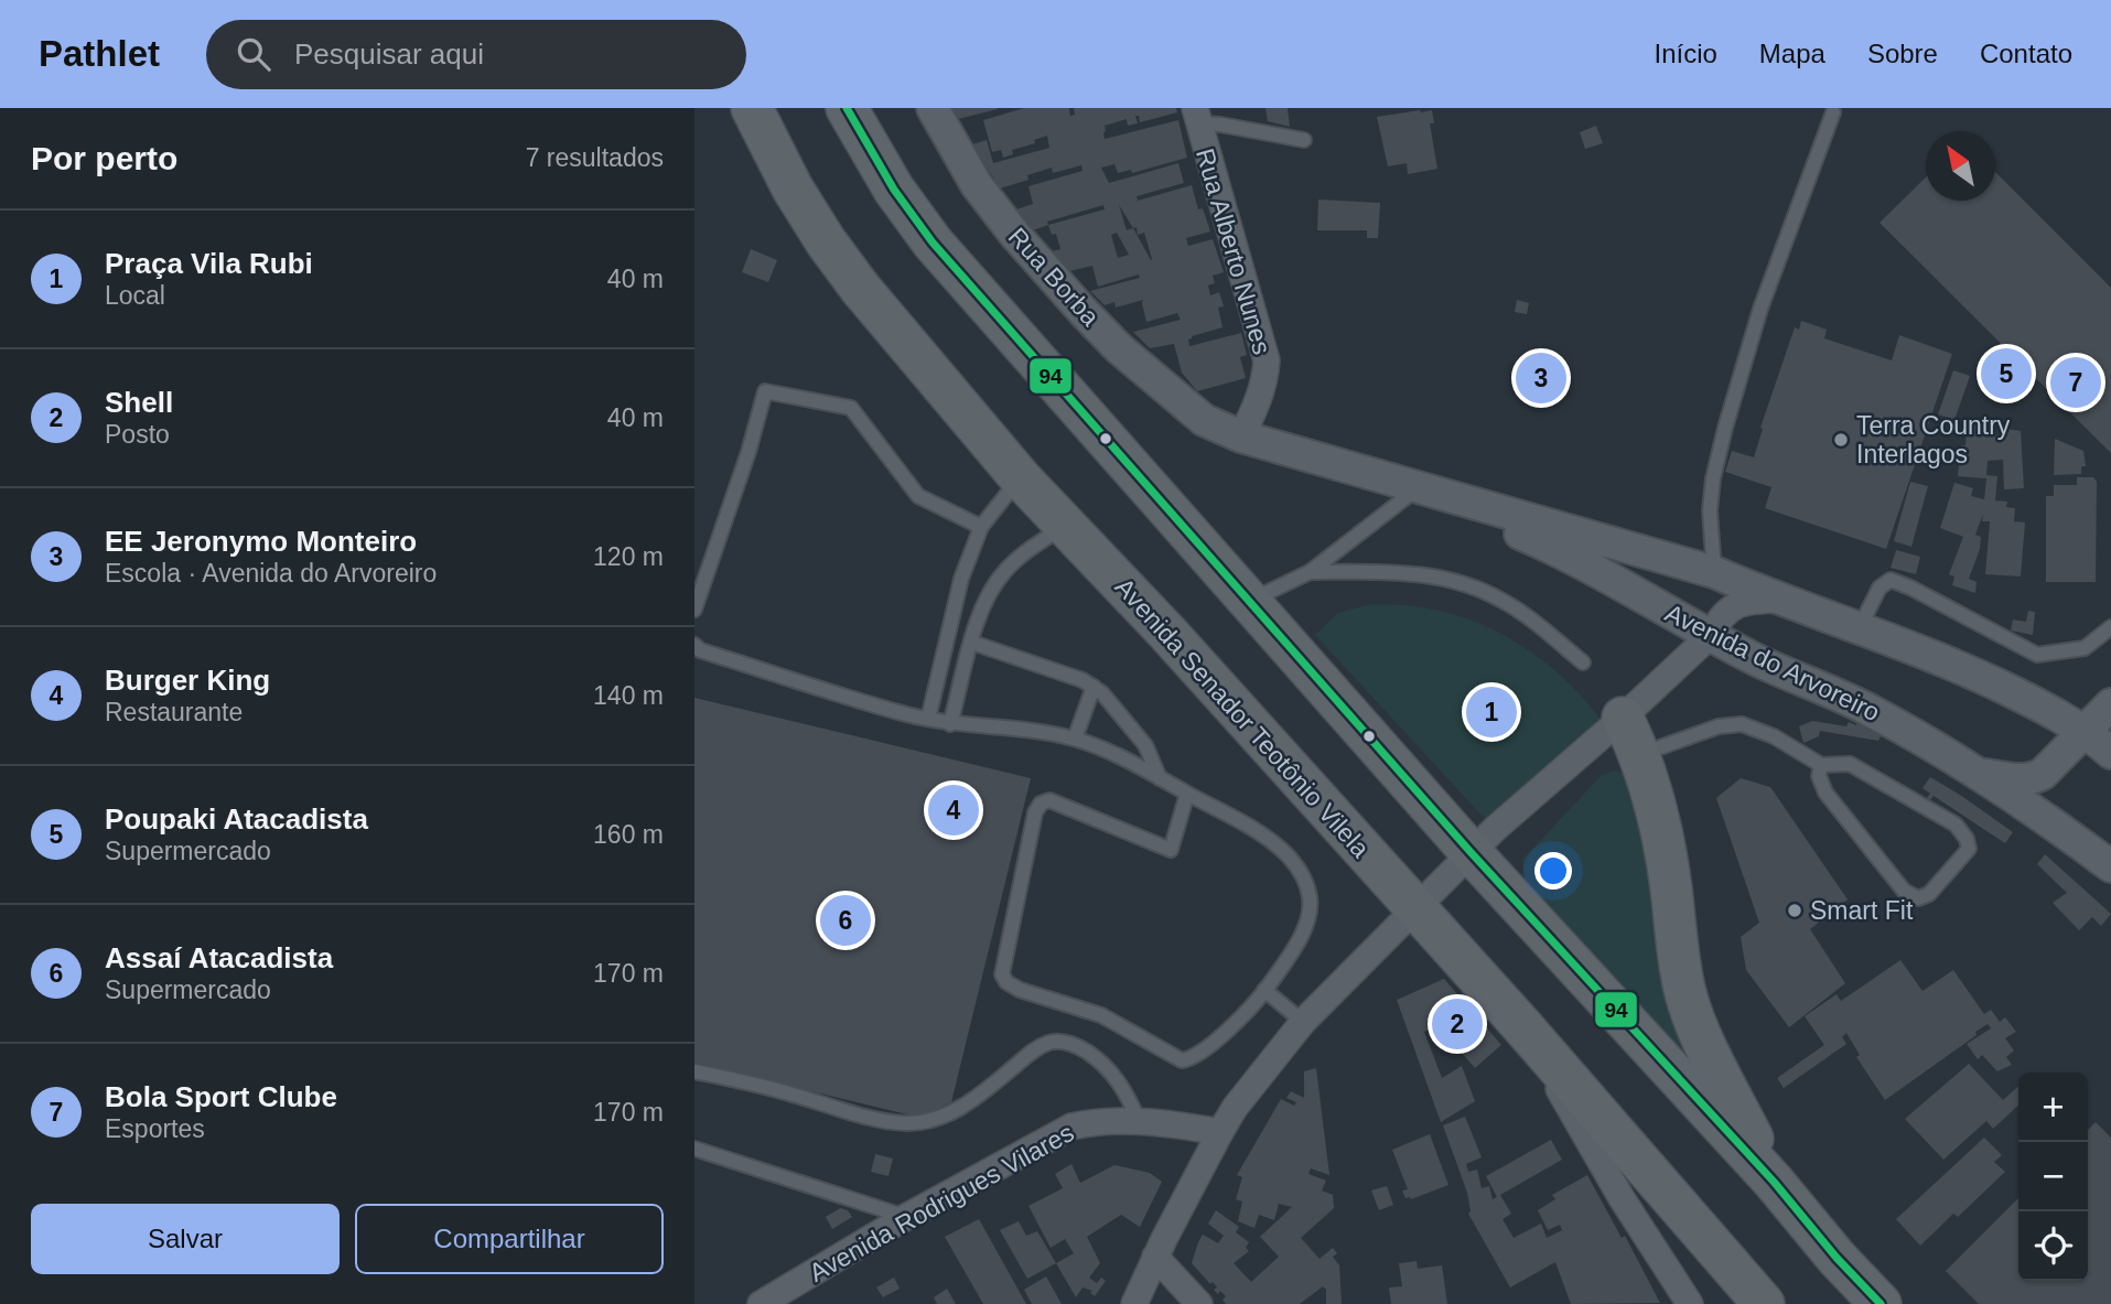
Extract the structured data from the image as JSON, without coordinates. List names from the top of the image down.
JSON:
{
  "streets": {
    "main road": ["Avenida Senador Teotônio Vilela"],
    "street": [
      "Rua Alberto Nunes",
      "Rua Borba",
      "Avenida do Arvoreiro",
      "Avenida Rodrigues Vilares"
    ]
  },
  "crossings": [
    ["Rua Alberto Nunes", "Avenida do Arvoreiro"],
    ["Rua Borba", "Avenida do Arvoreiro"]
  ],
  "places": ["Terra Country Interlagos", "Smart Fit"],
  "lines": ["transit line 94"],
  "north": "top left",
  "page": {
    "header": "Pathlet",
    "search": "Pesquisar aqui",
    "nav": [
      "Início",
      "Mapa",
      "Sobre",
      "Contato"
    ],
    "heading": ["Por perto", "7 resultados"],
    "list": [
      {
        "mark": "1",
        "name": "Praça Vila Rubi",
        "note": "Local",
        "value": "40 m"
      },
      {
        "mark": "2",
        "name": "Shell",
        "note": "Posto",
        "value": "40 m"
      },
      {
        "mark": "3",
        "name": "EE Jeronymo Monteiro",
        "note": "Escola · Avenida do Arvoreiro",
        "value": "120 m"
      },
      {
        "mark": "4",
        "name": "Burger King",
        "note": "Restaurante",
        "value": "140 m"
      },
      {
        "mark": "5",
        "name": "Poupaki Atacadista",
        "note": "Supermercado",
        "value": "160 m"
      },
      {
        "mark": "6",
        "name": "Assaí Atacadista",
        "note": "Supermercado",
        "value": "170 m"
      },
      {
        "mark": "7",
        "name": "Bola Sport Clube",
        "note": "Esportes",
        "value": "170 m"
      }
    ],
    "pins": [
      "5",
      "3",
      "7",
      "1",
      "4",
      "6",
      "2"
    ],
    "map_buttons": ["+", "−"],
    "buttons": ["Salvar", "Compartilhar"]
  }
}
